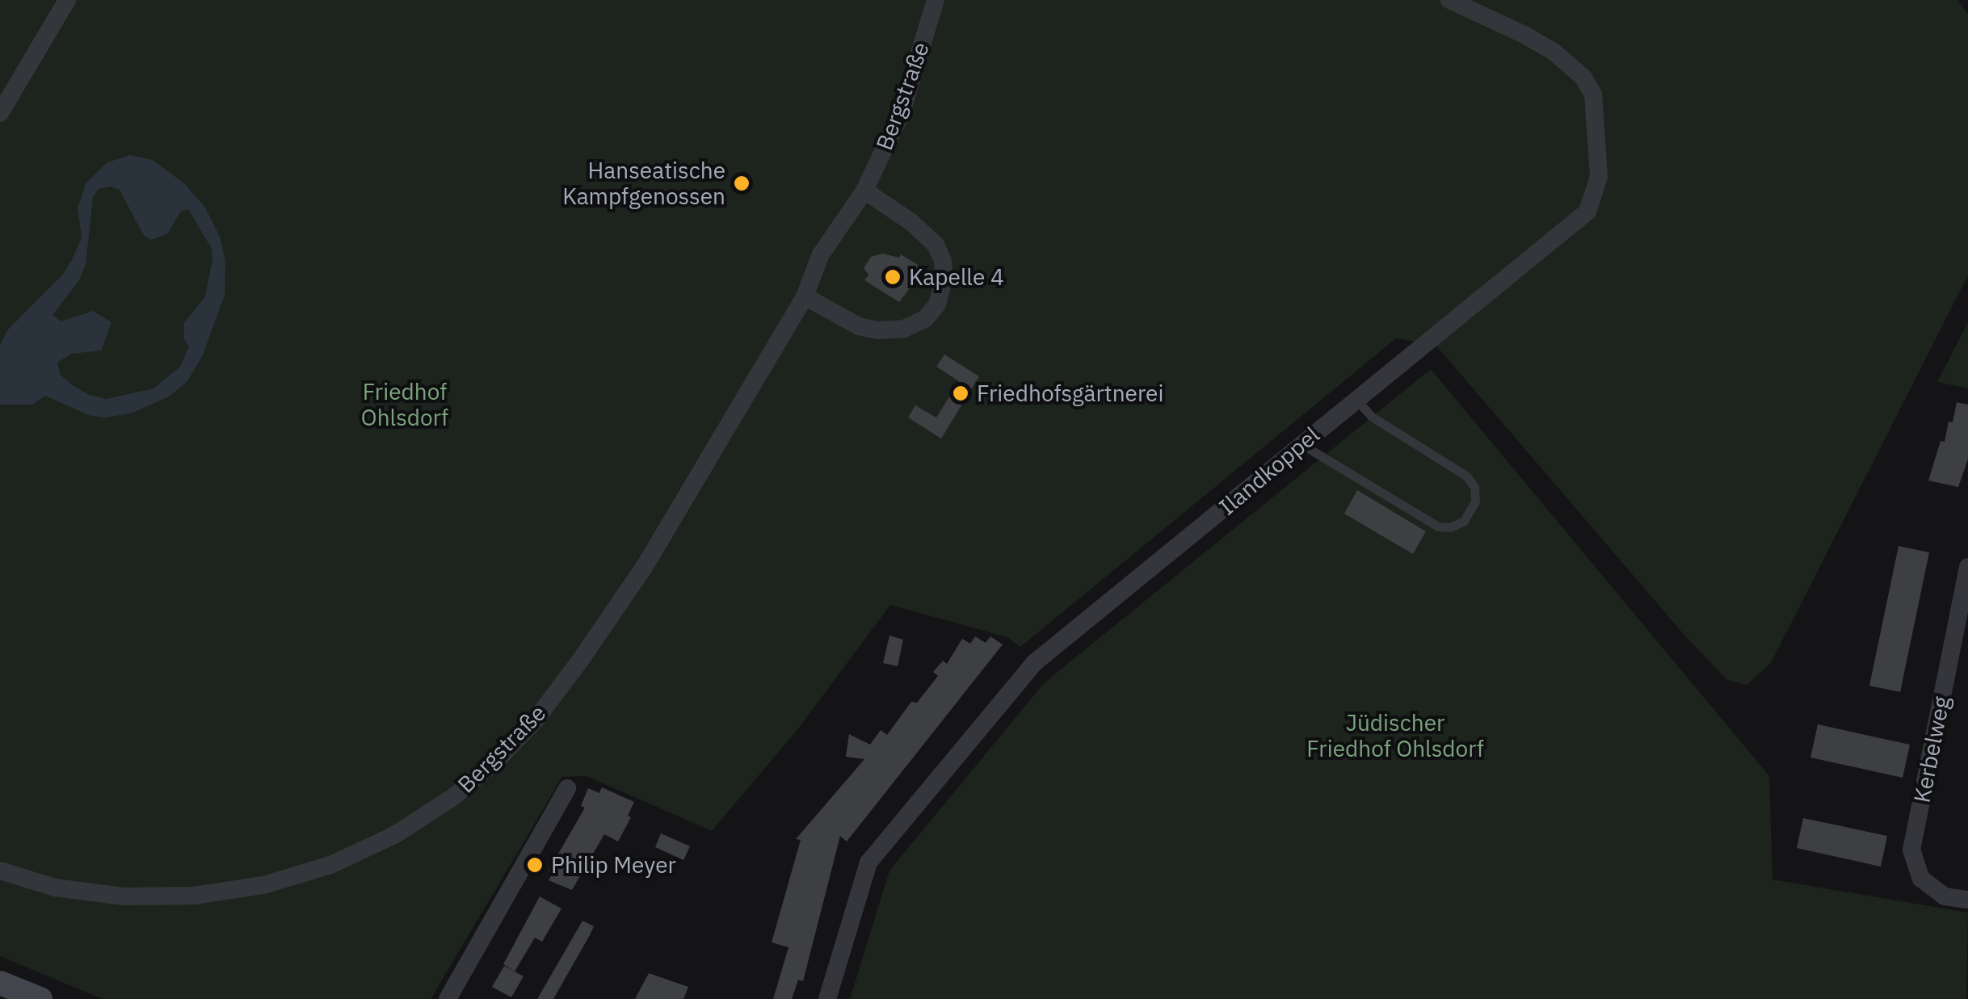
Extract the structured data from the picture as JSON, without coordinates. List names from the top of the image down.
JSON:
{
  "streets": {
    "street": ["Bergstraße", "Ilandkoppel", "Kerbelweg"]
  },
  "parks": ["Friedhof Ohlsdorf", "Jüdischer Friedhof Ohlsdorf"],
  "places": [
    "Hanseatische Kampfgenossen",
    "Kapelle 4",
    "Friedhofsgärtnerei",
    "Philip Meyer"
  ]
}
